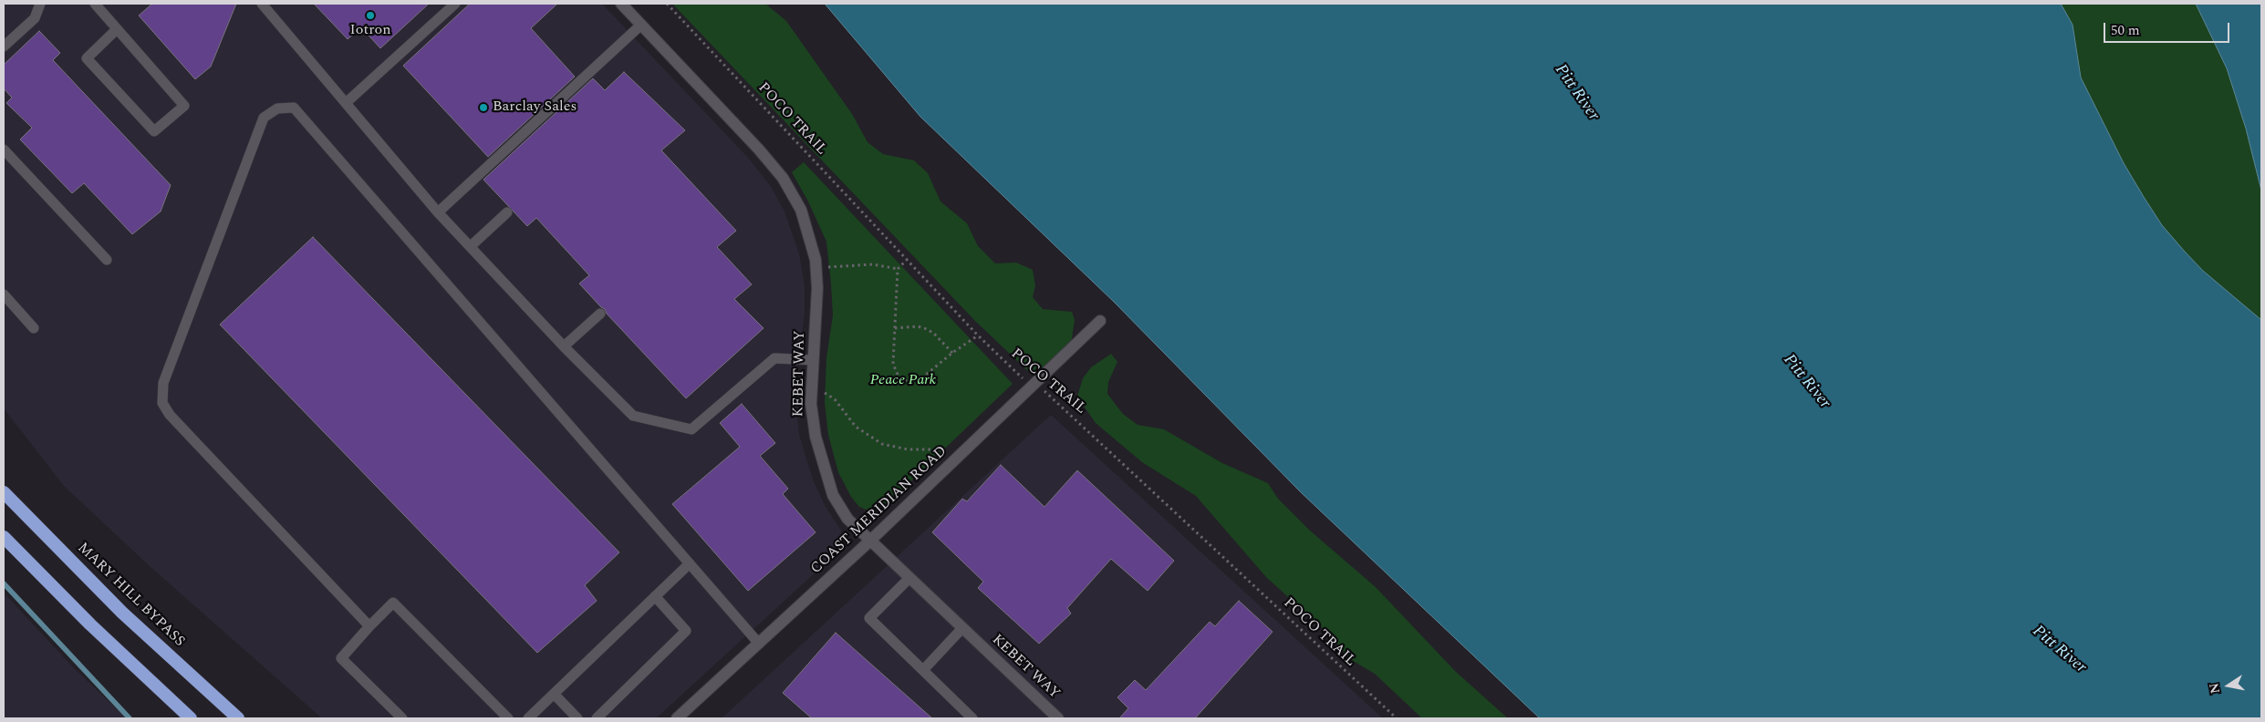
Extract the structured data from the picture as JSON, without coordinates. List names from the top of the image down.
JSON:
{
  "streets": {
    "highway": ["MARY HILL BYPASS"],
    "street": ["KEBET WAY", "COAST MERIDIAN ROAD"],
    "path": ["POCO TRAIL"]
  },
  "crossings": [
    ["POCO TRAIL", "COAST MERIDIAN ROAD"],
    ["KEBET WAY", "COAST MERIDIAN ROAD"]
  ],
  "water": ["Pitt River"],
  "parks": ["Peace Park"],
  "places": ["Iotron", "Barclay Sales"],
  "scale_bar": "50 m",
  "north": "left"
}
